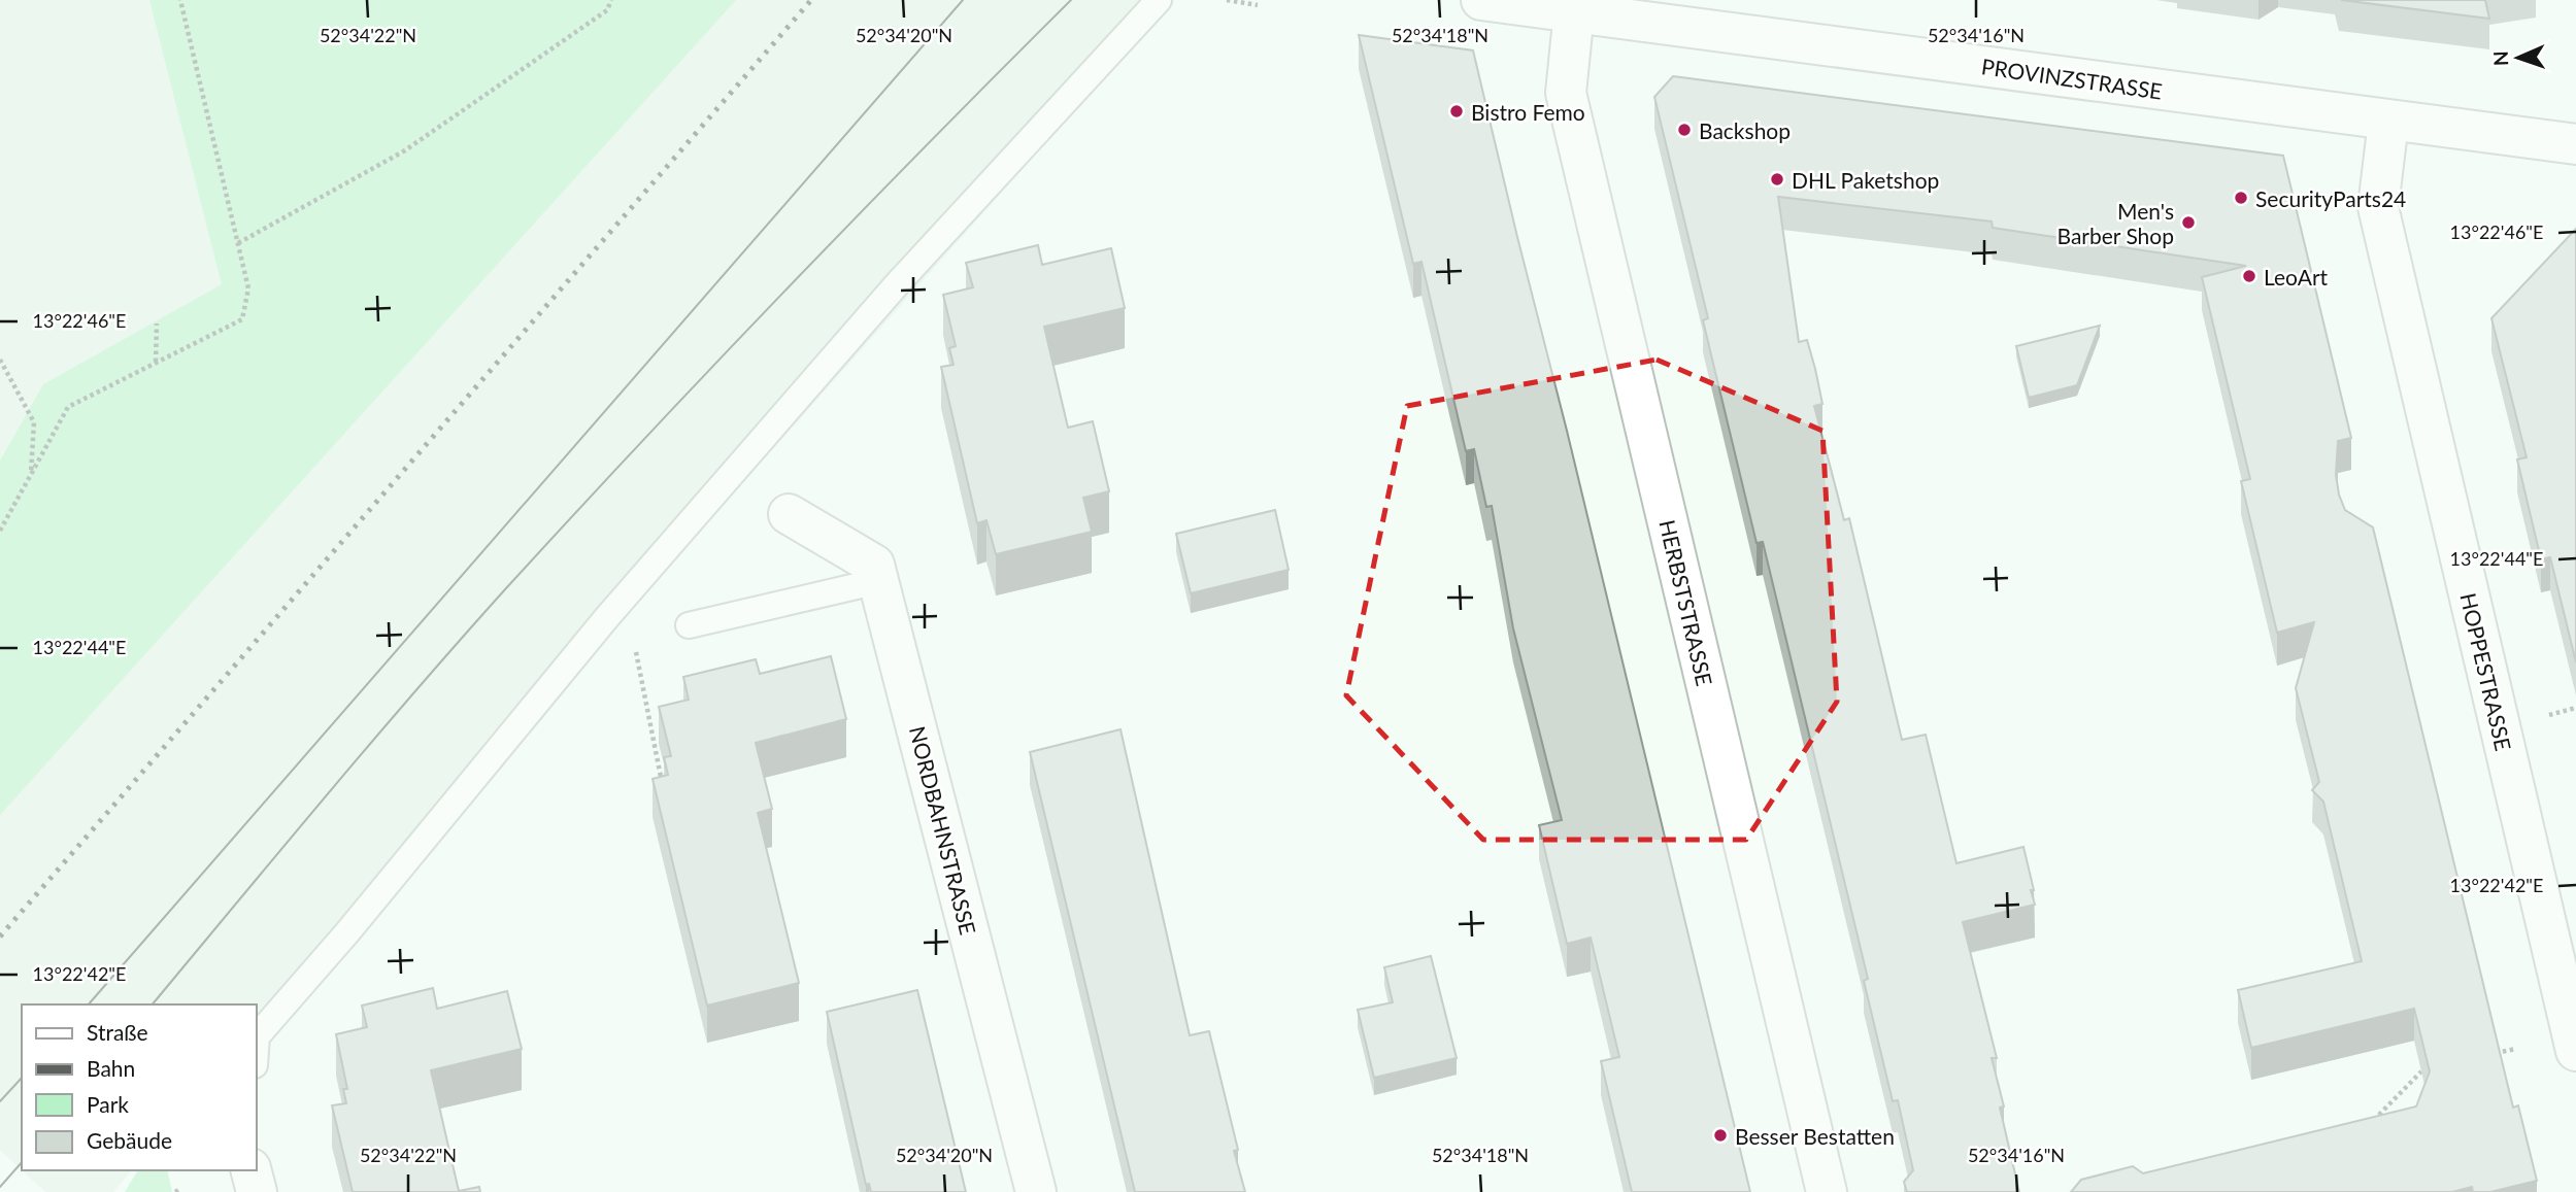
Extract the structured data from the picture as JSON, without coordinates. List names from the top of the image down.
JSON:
{
  "streets": {
    "street": [
      "PROVINZSTRASSE",
      "HERBSTSTRASSE",
      "HOPPESTRASSE",
      "NORDBAHNSTRASSE"
    ]
  },
  "crossings": [
    ["PROVINZSTRASSE", "HERBSTSTRASSE"],
    ["PROVINZSTRASSE", "HOPPESTRASSE"]
  ],
  "places": [
    "Bistro Femo",
    "Backshop",
    "DHL Paketshop",
    "SecurityParts24",
    "Men's Barber Shop",
    "LeoArt",
    "Besser Bestatten"
  ],
  "legend": [
    "Straße",
    "Bahn",
    "Park",
    "Gebäude"
  ],
  "north": "left",
  "coordinates": [
    "52°34'22\"N",
    "52°34'20\"N",
    "52°34'18\"N",
    "52°34'16\"N",
    "13°22'46\"E",
    "13°22'44\"E",
    "13°22'42\"E"
  ]
}
